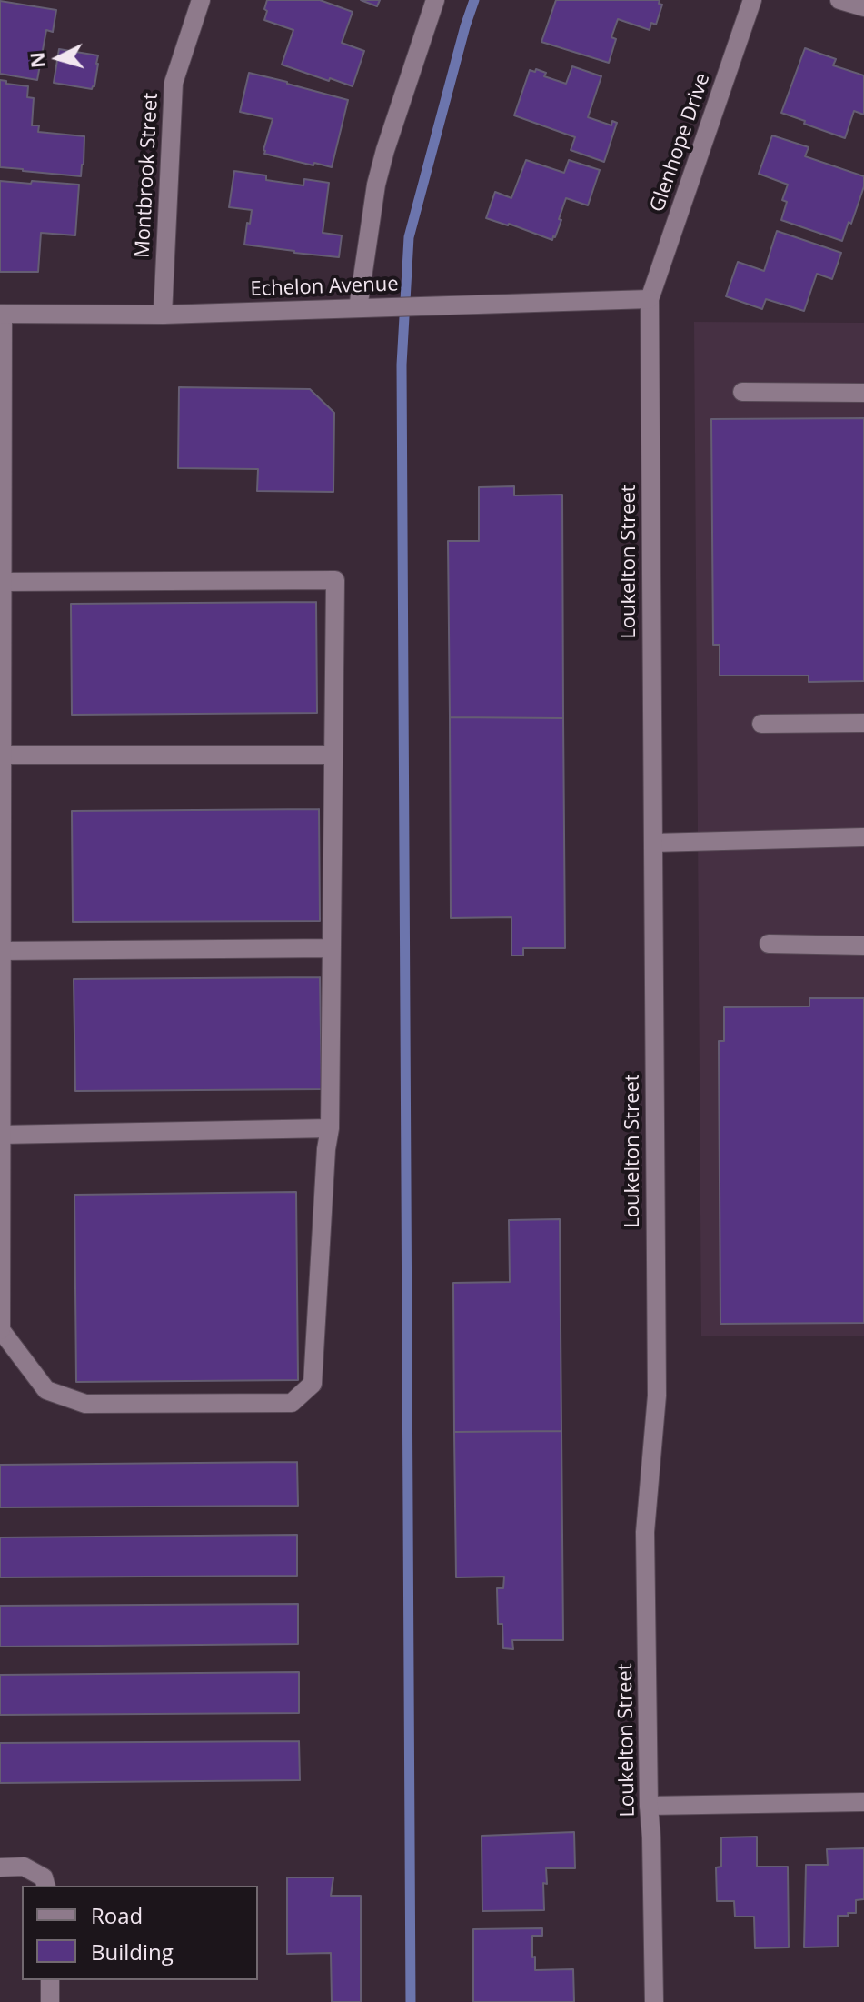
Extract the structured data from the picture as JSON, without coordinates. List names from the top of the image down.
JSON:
{
  "streets": {
    "street": [
      "Glenhope Drive",
      "Montbrook Street",
      "Echelon Avenue",
      "Loukelton Street"
    ]
  },
  "crossings": [
    ["Glenhope Drive", "Echelon Avenue"],
    ["Glenhope Drive", "Loukelton Street"],
    ["Montbrook Street", "Echelon Avenue"],
    ["Echelon Avenue", "Loukelton Street"]
  ],
  "legend": ["Road", "Building"],
  "north": "left"
}
